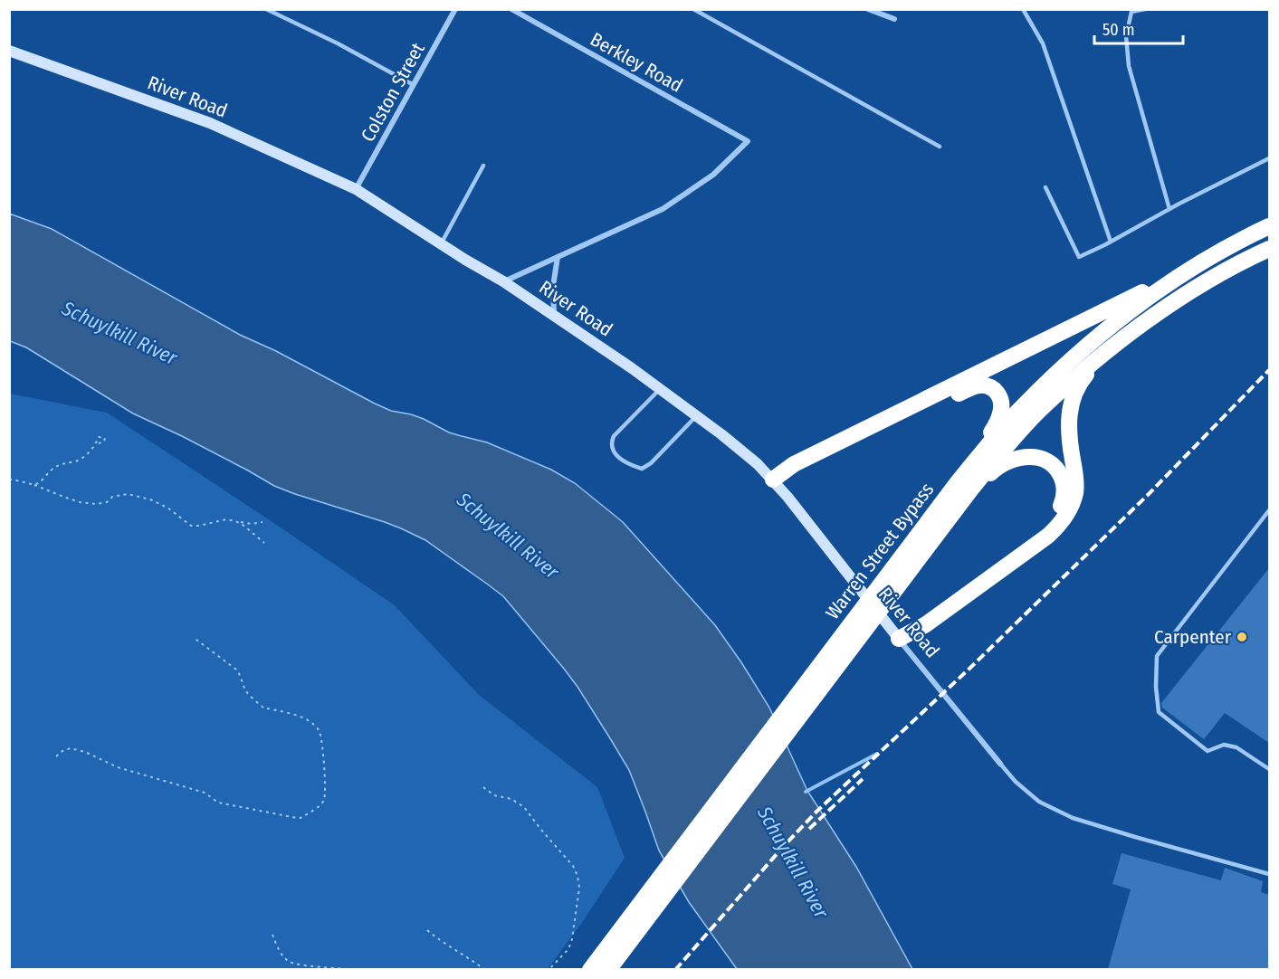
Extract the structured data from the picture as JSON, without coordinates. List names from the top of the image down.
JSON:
{
  "streets": {
    "highway": ["Warren Street Bypass"],
    "street": ["Berkley Road", "Colston Street", "River Road"]
  },
  "crossings": [
    ["Colston Street", "River Road"]
  ],
  "water": ["Schuylkill River"],
  "places": ["Carpenter"],
  "scale_bar": "50 m"
}
